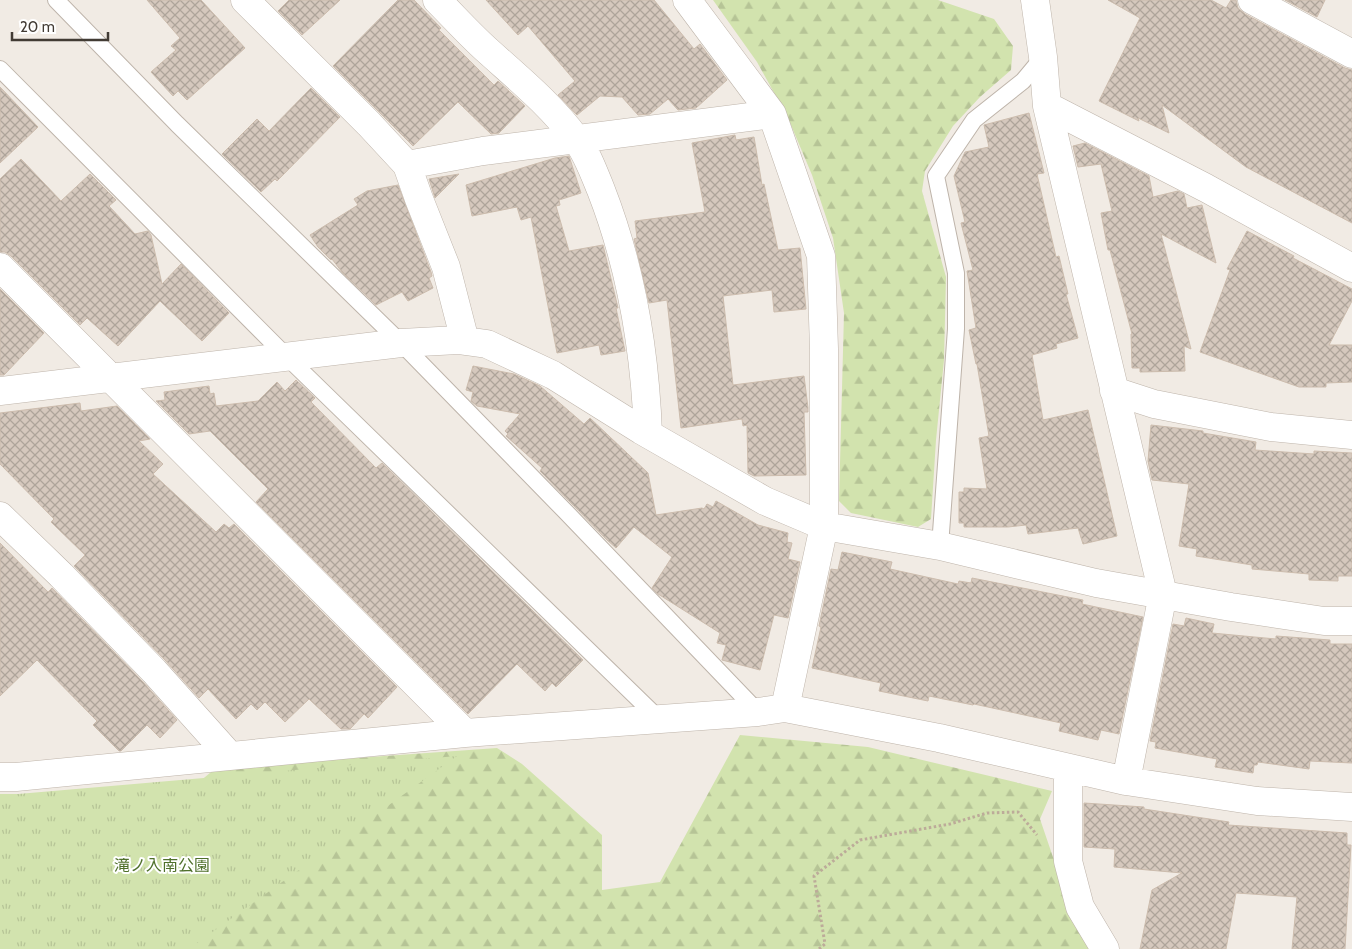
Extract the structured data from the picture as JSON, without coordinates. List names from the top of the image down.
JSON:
{
  "parks": ["滝ノ入南公園"],
  "scale_bar": "20 m"
}
